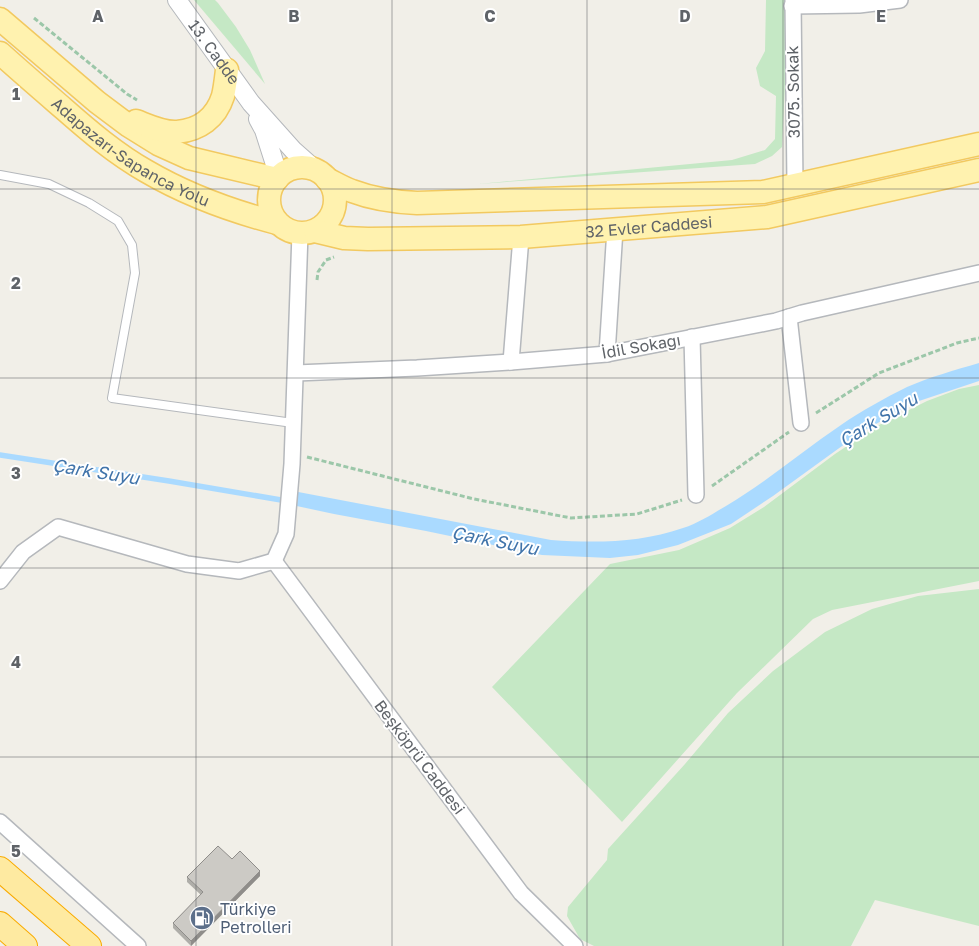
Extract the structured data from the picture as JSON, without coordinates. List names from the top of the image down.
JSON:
{
  "streets": {
    "main road": ["Adapazarı-Sapanca Yolu", "32 Evler Caddesi"],
    "street": [
      "13. Cadde",
      "3075. Sokak",
      "İdil Sokağı",
      "Beşköprü Caddesi"
    ]
  },
  "crossings": [
    ["3075. Sokak", "32 Evler Caddesi"],
    ["Adapazarı-Sapanca Yolu", "32 Evler Caddesi"]
  ],
  "water": ["Çark Suyu"],
  "places": {
    "fuel station": ["Türkiye Petrolleri"]
  },
  "grid": {
    "columns": [
      "A",
      "B",
      "C",
      "D",
      "E"
    ],
    "rows": [
      "1",
      "2",
      "3",
      "4",
      "5"
    ]
  }
}
